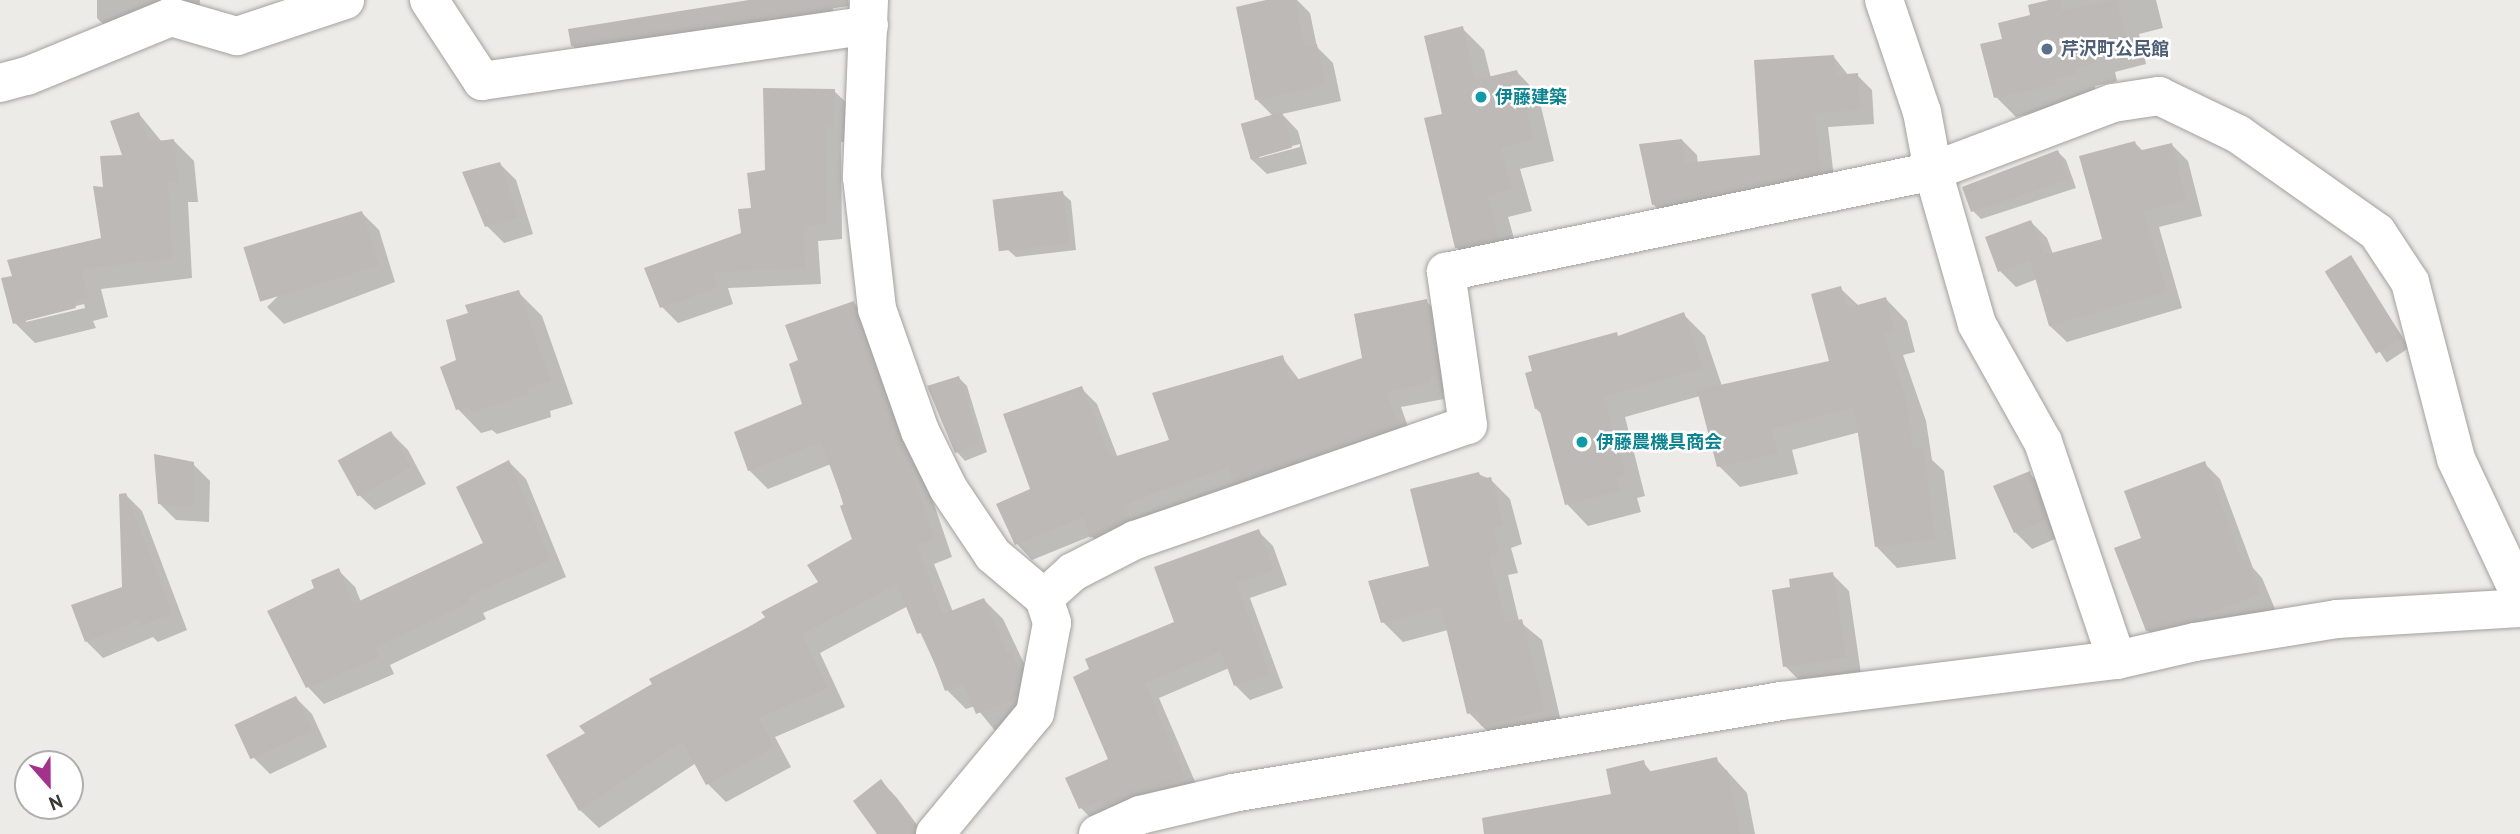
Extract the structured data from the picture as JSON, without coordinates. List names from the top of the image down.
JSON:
{
  "places": ["芹沢町公民館", "伊藤建築", "伊藤農機具商会"],
  "north": "bottom"
}
